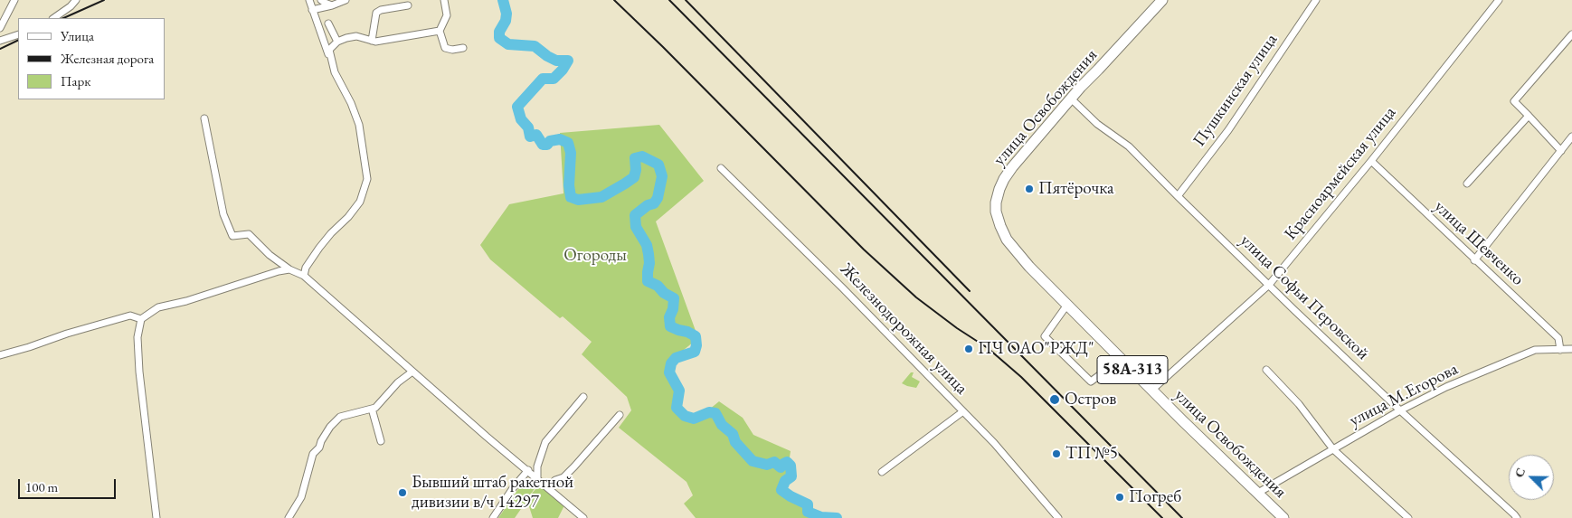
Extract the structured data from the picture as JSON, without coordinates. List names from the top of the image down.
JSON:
{
  "streets": {
    "main road": ["улица Освобождения", "58А-313"],
    "street": [
      "Пушкинская улица",
      "Красноармейская улица",
      "улица Шевченко",
      "улица Софьи Перовской",
      "Железнодорожная улица",
      "улица М.Егорова"
    ]
  },
  "crossings": [
    ["Пушкинская улица", "улица Софьи Перовской"],
    ["улица Освобождения", "Красноармейская улица"],
    ["улица Освобождения", "улица Софьи Перовской"],
    ["улица Освобождения", "улица М.Егорова"],
    ["Красноармейская улица", "улица Шевченко"],
    ["Красноармейская улица", "улица Софьи Перовской"],
    ["улица Шевченко", "улица М.Егорова"],
    ["улица Софьи Перовской", "улица М.Егорова"]
  ],
  "parks": ["Огороды"],
  "places": [
    "Пятёрочка",
    "ПЧ ОАО\"РЖД\"",
    "Остров",
    "ТП №5",
    "Бывший штаб ракетной дивизии в/ч 14297",
    "Погреб"
  ],
  "legend": ["Улица", "Железная дорога", "Парк"],
  "scale_bar": "100 m",
  "north": "top left"
}
